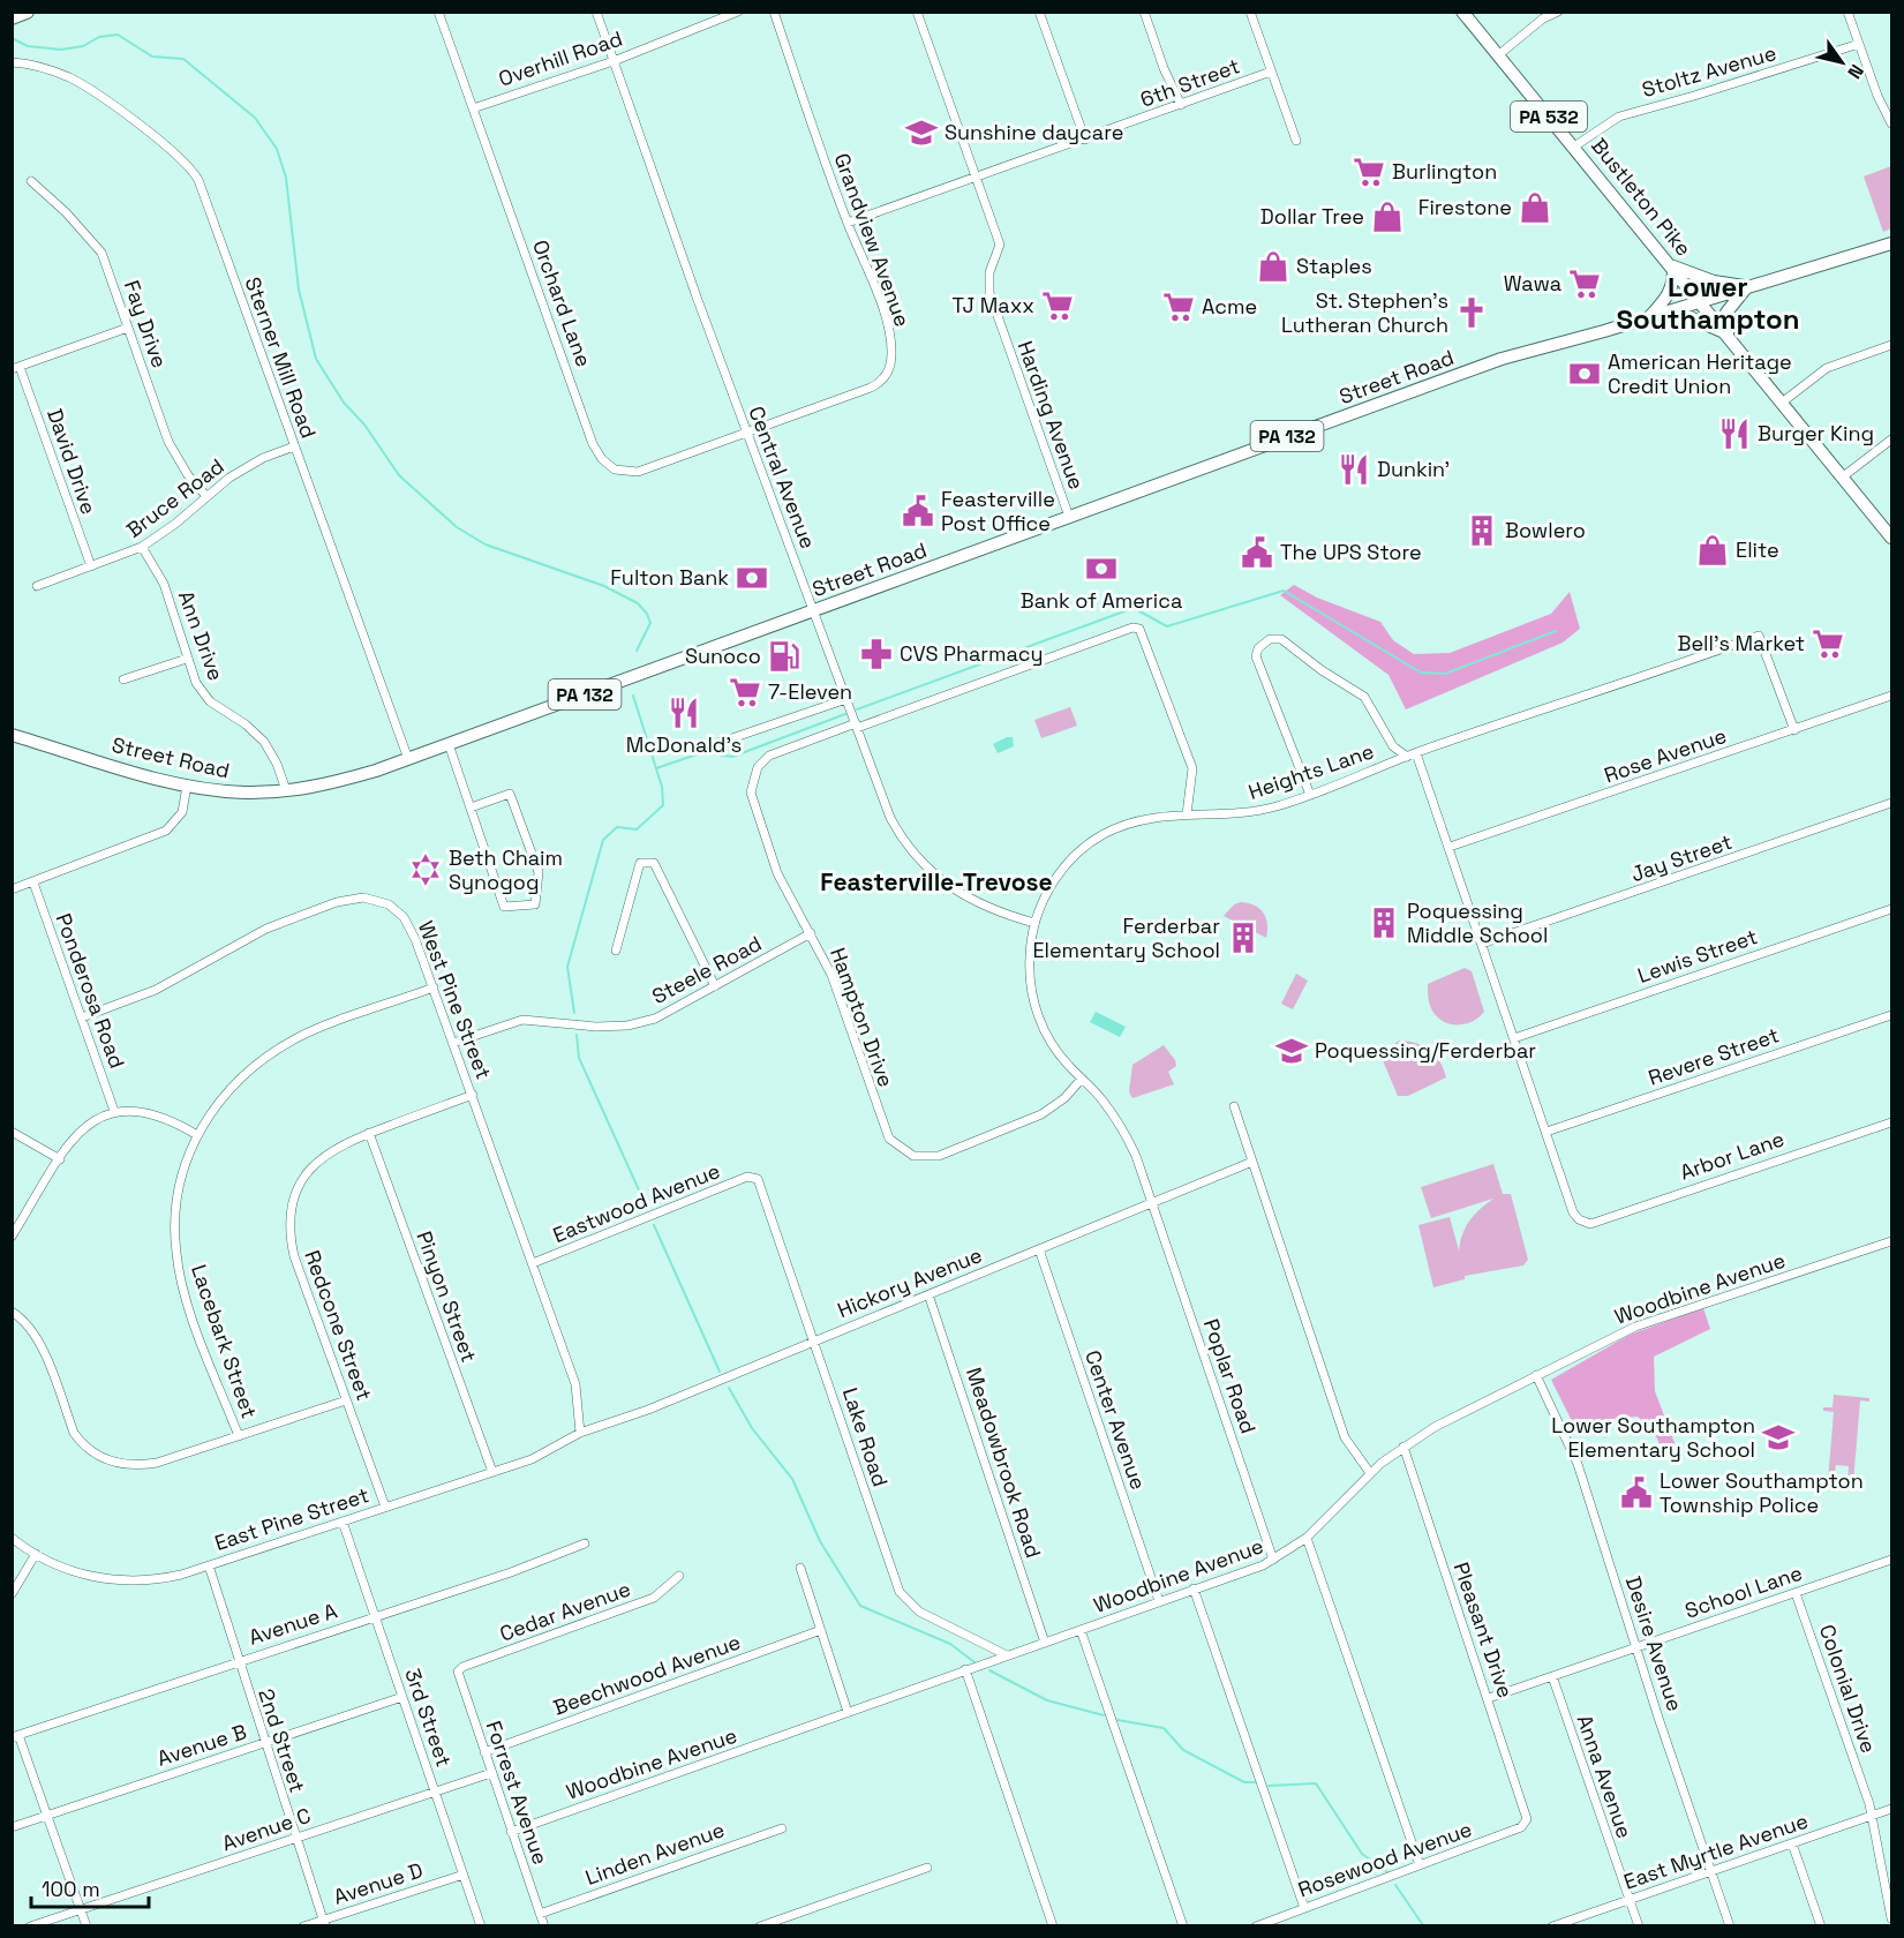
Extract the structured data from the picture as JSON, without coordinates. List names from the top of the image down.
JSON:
{
  "streets": {
    "main road": [
      "PA 532",
      "Bustleton Pike",
      "Street Road",
      "PA 132"
    ],
    "street": [
      "Overhill Road",
      "Stoltz Avenue",
      "6th Street",
      "Grandview Avenue",
      "Orchard Lane",
      "Fay Drive",
      "Sterner Mill Road",
      "Harding Avenue",
      "David Drive",
      "Central Avenue",
      "Bruce Road",
      "Ann Drive",
      "Rose Avenue",
      "Heights Lane",
      "Jay Street",
      "Lewis Street",
      "Steele Road",
      "Ponderosa Road",
      "West Pine Street",
      "Hampton Drive",
      "Revere Street",
      "Arbor Lane",
      "Eastwood Avenue",
      "Hickory Avenue",
      "Woodbine Avenue",
      "Pinyon Street",
      "Redcone Street",
      "Lacebark Street",
      "Poplar Road",
      "Center Avenue",
      "Lake Road",
      "Meadowbrook Road",
      "East Pine Street",
      "School Lane",
      "Cedar Avenue",
      "Avenue A",
      "Pleasant Drive",
      "Desire Avenue",
      "Beechwood Avenue",
      "Colonial Drive",
      "3rd Street",
      "2nd Street",
      "Avenue B",
      "Anna Avenue",
      "Forrest Avenue",
      "Avenue C",
      "East Myrtle Avenue",
      "Linden Avenue",
      "Rosewood Avenue",
      "Avenue D"
    ]
  },
  "crossings": [
    ["Overhill Road", "Orchard Lane"],
    ["Overhill Road", "Central Avenue"],
    ["Stoltz Avenue", "Bustleton Pike"],
    ["6th Street", "Grandview Avenue"],
    ["6th Street", "Harding Avenue"],
    ["Bustleton Pike", "Street Road"],
    ["Grandview Avenue", "Orchard Lane"],
    ["Grandview Avenue", "Central Avenue"],
    ["Orchard Lane", "Central Avenue"],
    ["Fay Drive", "Bruce Road"],
    ["Sterner Mill Road", "Street Road"],
    ["Sterner Mill Road", "Bruce Road"],
    ["Street Road", "Harding Avenue"],
    ["Street Road", "Central Avenue"],
    ["Street Road", "Ann Drive"],
    ["David Drive", "Bruce Road"],
    ["Central Avenue", "Heights Lane"],
    ["Central Avenue", "Hampton Drive"],
    ["Bruce Road", "Ann Drive"],
    ["Rose Avenue", "Heights Lane"],
    ["Heights Lane", "Hampton Drive"],
    ["Heights Lane", "Hickory Avenue"],
    ["Heights Lane", "Poplar Road"],
    ["Steele Road", "West Pine Street"],
    ["Steele Road", "Hampton Drive"],
    ["Ponderosa Road", "West Pine Street"],
    ["West Pine Street", "Eastwood Avenue"],
    ["West Pine Street", "Hickory Avenue"],
    ["West Pine Street", "Redcone Street"],
    ["West Pine Street", "Lacebark Street"],
    ["West Pine Street", "East Pine Street"],
    ["Revere Street", "Arbor Lane"],
    ["Eastwood Avenue", "Lake Road"],
    ["Hickory Avenue", "Poplar Road"],
    ["Hickory Avenue", "Center Avenue"],
    ["Hickory Avenue", "Lake Road"],
    ["Hickory Avenue", "Meadowbrook Road"],
    ["Hickory Avenue", "East Pine Street"],
    ["Woodbine Avenue", "Poplar Road"],
    ["Woodbine Avenue", "Center Avenue"],
    ["Woodbine Avenue", "Lake Road"],
    ["Woodbine Avenue", "Meadowbrook Road"],
    ["Woodbine Avenue", "Pleasant Drive"],
    ["Woodbine Avenue", "Desire Avenue"],
    ["Woodbine Avenue", "Forrest Avenue"],
    ["Pinyon Street", "Redcone Street"],
    ["Pinyon Street", "East Pine Street"],
    ["Redcone Street", "East Pine Street"],
    ["East Pine Street", "3rd Street"],
    ["East Pine Street", "2nd Street"],
    ["School Lane", "Pleasant Drive"],
    ["School Lane", "Desire Avenue"],
    ["School Lane", "Colonial Drive"],
    ["School Lane", "Anna Avenue"],
    ["Cedar Avenue", "Forrest Avenue"],
    ["Avenue A", "3rd Street"],
    ["Avenue A", "2nd Street"],
    ["Pleasant Drive", "Rosewood Avenue"],
    ["Desire Avenue", "East Myrtle Avenue"],
    ["Beechwood Avenue", "Forrest Avenue"],
    ["Colonial Drive", "East Myrtle Avenue"],
    ["3rd Street", "Avenue B"],
    ["3rd Street", "Avenue C"],
    ["3rd Street", "Avenue D"],
    ["2nd Street", "Avenue B"],
    ["2nd Street", "Avenue C"],
    ["2nd Street", "Avenue D"],
    ["Anna Avenue", "East Myrtle Avenue"],
    ["Forrest Avenue", "Linden Avenue"]
  ],
  "districts": ["Lower Southampton", "Feasterville-Trevose"],
  "places": {
    "school or university": ["Sunshine daycare", "Poquessing/Ferderbar", "Lower Southampton Elementary School"],
    "supermarket": [
      "Burlington",
      "Wawa",
      "TJ Maxx",
      "Acme",
      "Bell's Market",
      "7-Eleven"
    ],
    "shop": [
      "Firestone",
      "Dollar Tree",
      "Staples",
      "Elite"
    ],
    "church": ["St. Stephen's Lutheran Church"],
    "bank": ["American Heritage Credit Union", "Bank of America", "Fulton Bank"],
    "restaurant": ["Burger King", "Dunkin'", "McDonald's"],
    "public building": ["Feasterville Post Office", "The UPS Store", "Lower Southampton Township Police"],
    "building": ["Bowlero", "Poquessing Middle School", "Ferderbar Elementary School"],
    "pharmacy": ["CVS Pharmacy"],
    "fuel station": ["Sunoco"],
    "synagogue": ["Beth Chaim Synogog"]
  },
  "scale_bar": "100 m",
  "north": "bottom right"
}
